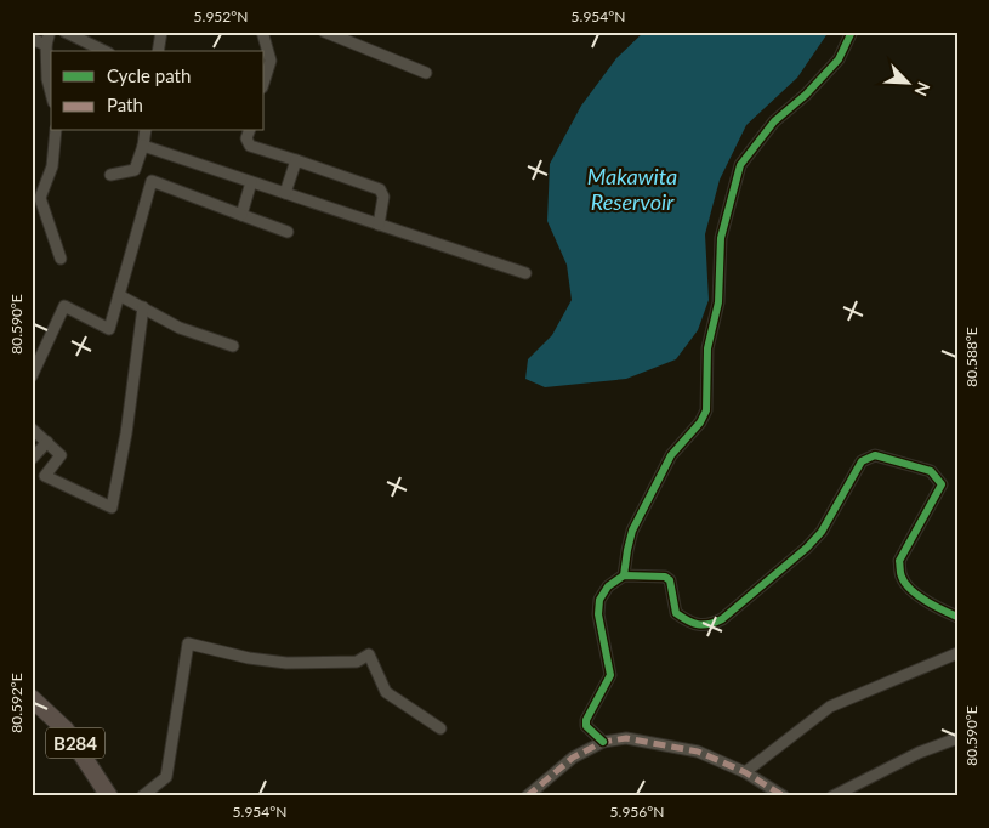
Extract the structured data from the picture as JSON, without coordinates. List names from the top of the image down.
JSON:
{
  "streets": {
    "main road": ["B284"]
  },
  "water": ["Makawita Reservoir"],
  "legend": ["Cycle path", "Path"],
  "north": "bottom right",
  "coordinates": [
    "5.952°N",
    "5.954°N",
    "80.590°E",
    "80.588°E",
    "80.592°E",
    "5.956°N"
  ]
}
